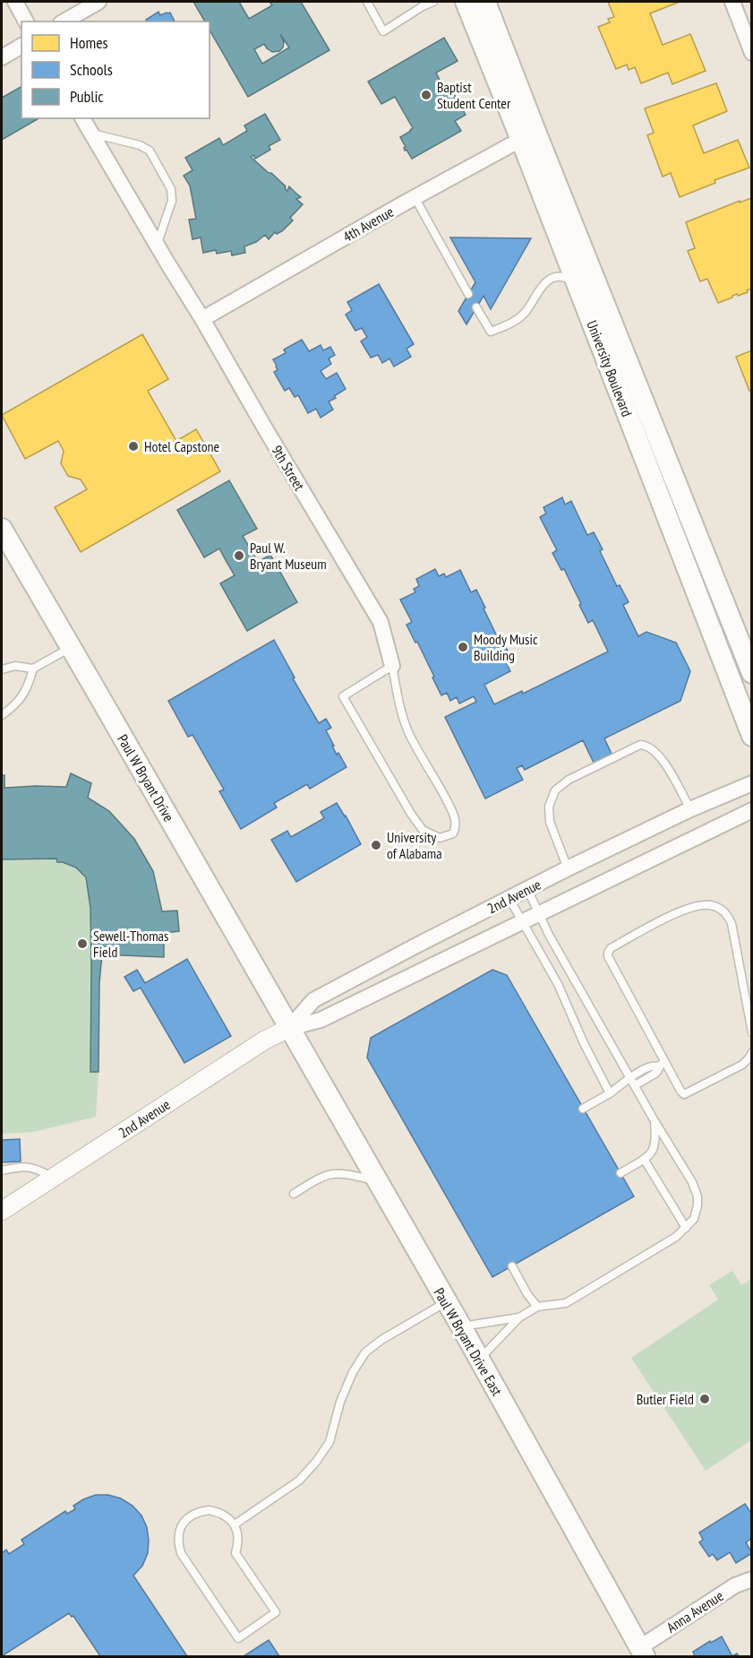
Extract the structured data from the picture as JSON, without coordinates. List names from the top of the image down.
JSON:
{
  "streets": {
    "main road": ["University Boulevard", "Paul W Bryant Drive", "Paul W Bryant Drive East"],
    "street": [
      "4th Avenue",
      "9th Street",
      "2nd Avenue",
      "Anna Avenue"
    ]
  },
  "crossings": [
    ["4th Avenue", "University Boulevard"],
    ["4th Avenue", "9th Street"],
    ["Paul W Bryant Drive", "2nd Avenue"],
    ["Paul W Bryant Drive", "Paul W Bryant Drive East"],
    ["2nd Avenue", "Paul W Bryant Drive East"],
    ["Paul W Bryant Drive East", "Anna Avenue"]
  ],
  "places": [
    "Baptist Student Center",
    "Hotel Capstone",
    "Paul W. Bryant Museum",
    "Moody Music Building",
    "University of Alabama",
    "Sewell-Thomas Field",
    "Butler Field"
  ],
  "legend": ["Homes", "Schools", "Public"]
}
